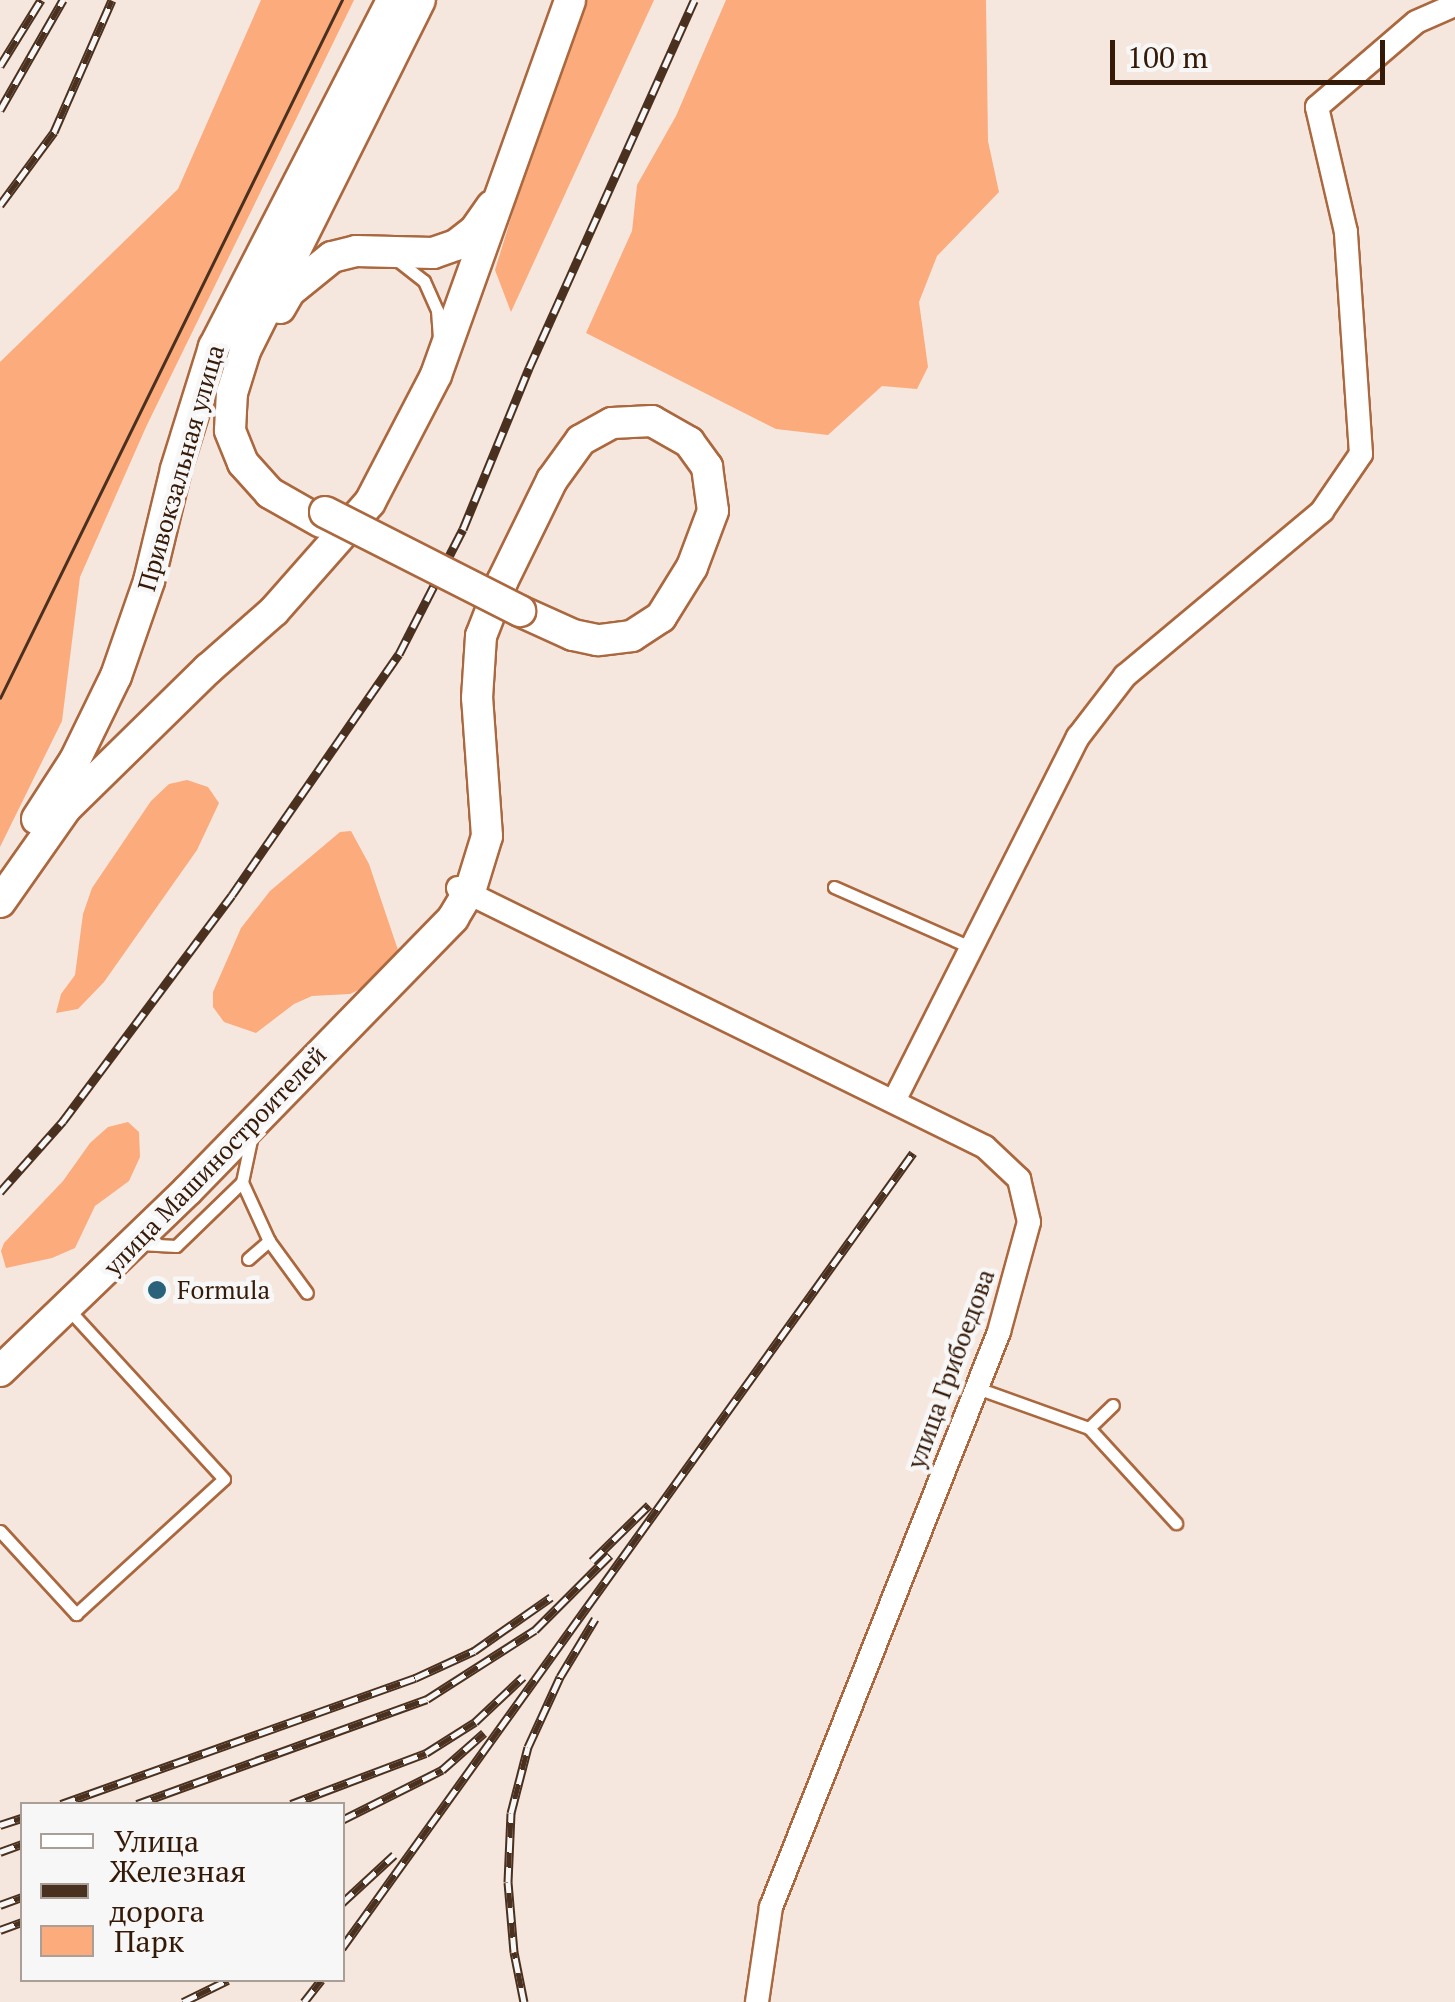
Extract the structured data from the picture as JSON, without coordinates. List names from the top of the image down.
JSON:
{
  "streets": {
    "main road": ["Привокзальная улица", "улица Машиностроителей"],
    "street": ["улица Грибоедова"]
  },
  "crossings": [
    ["улица Машиностроителей", "улица Грибоедова"]
  ],
  "places": ["Formula"],
  "legend": ["Улица", "Железная дорога", "Парк"],
  "scale_bar": "100 m"
}
